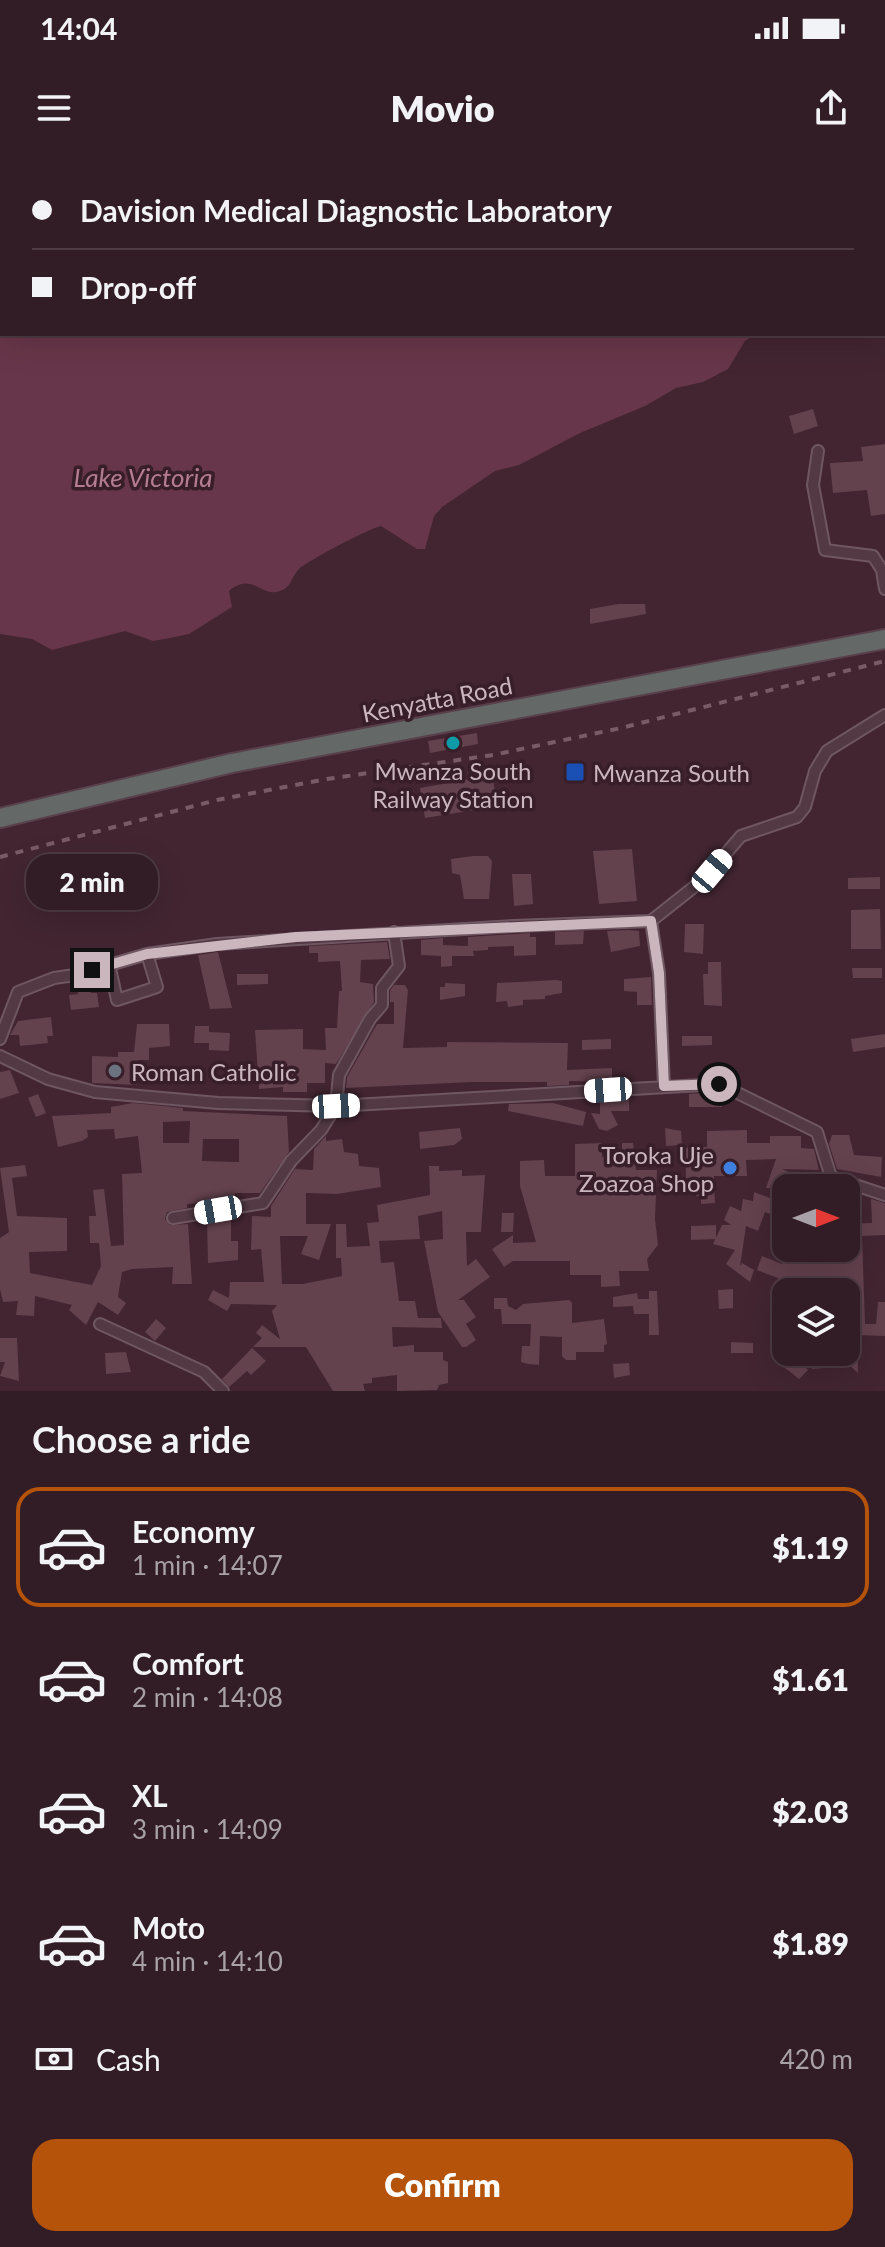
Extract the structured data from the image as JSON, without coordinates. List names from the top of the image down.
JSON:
{
  "streets": {
    "highway": ["Kenyatta Road"]
  },
  "water": ["Lake Victoria"],
  "places": {
    "other": ["Mwanza South Railway Station", "Roman Catholic", "Toroka Uje Zoazoa Shop"],
    "transit": ["Mwanza South"]
  },
  "north": "right",
  "page": {
    "status": "14:04",
    "header": "Movio",
    "banner": ["Davision Medical Diagnostic Laboratory", "Drop-off"],
    "bubble": "2 min",
    "heading": "Choose a ride",
    "list": [
      {
        "name": "Economy",
        "note": "1 min · 14:07",
        "value": "$1.19"
      },
      {
        "name": "Comfort",
        "note": "2 min · 14:08",
        "value": "$1.61"
      },
      {
        "name": "XL",
        "note": "3 min · 14:09",
        "value": "$2.03"
      },
      {
        "name": "Moto",
        "note": "4 min · 14:10",
        "value": "$1.89"
      }
    ],
    "pay": ["Cash", "420 m"],
    "buttons": "Confirm"
  }
}
